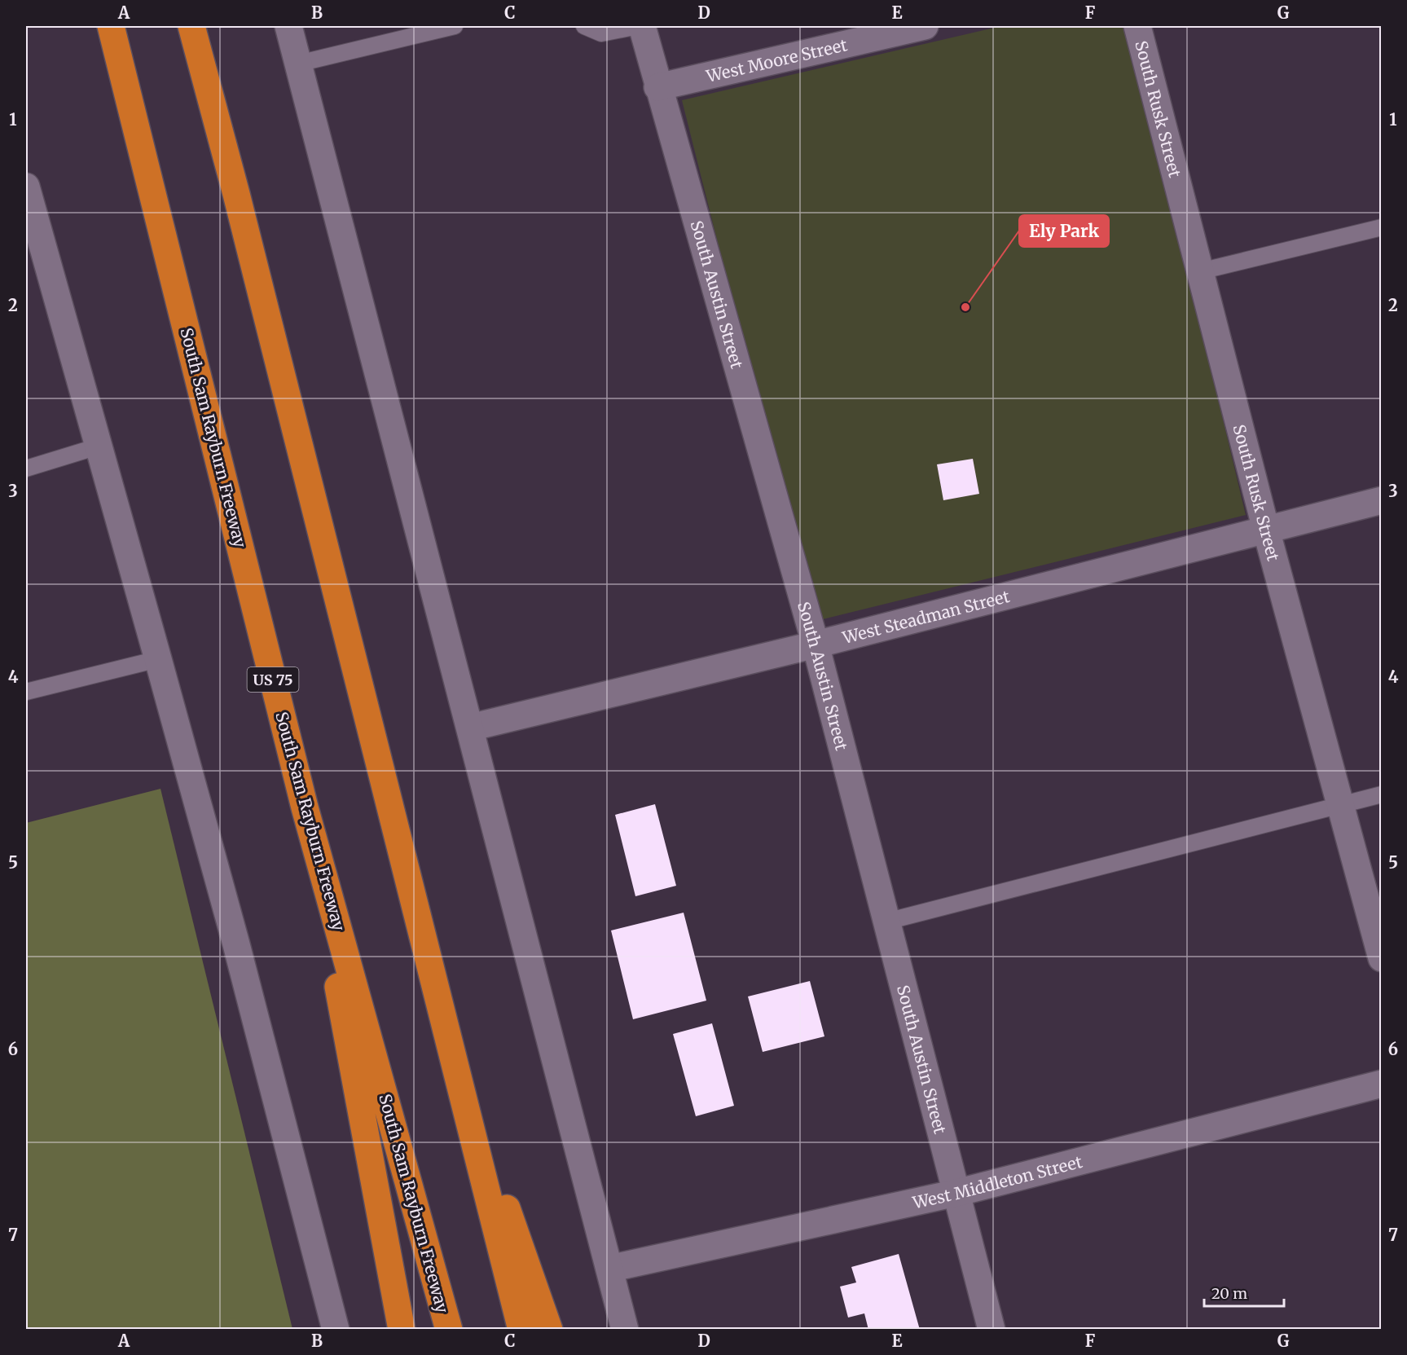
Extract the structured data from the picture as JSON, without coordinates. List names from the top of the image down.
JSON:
{
  "streets": {
    "highway": ["South Sam Rayburn Freeway", "US 75"],
    "street": [
      "West Moore Street",
      "South Rusk Street",
      "South Austin Street",
      "West Steadman Street",
      "West Middleton Street"
    ]
  },
  "crossings": [
    ["West Moore Street", "South Austin Street"],
    ["South Rusk Street", "West Steadman Street"],
    ["South Austin Street", "West Steadman Street"],
    ["South Austin Street", "West Middleton Street"]
  ],
  "places": ["Ely Park"],
  "scale_bar": "20 m",
  "grid": {
    "columns": [
      "A",
      "B",
      "C",
      "D",
      "E",
      "F",
      "G"
    ],
    "rows": [
      "1",
      "2",
      "3",
      "4",
      "5",
      "6",
      "7"
    ]
  }
}
